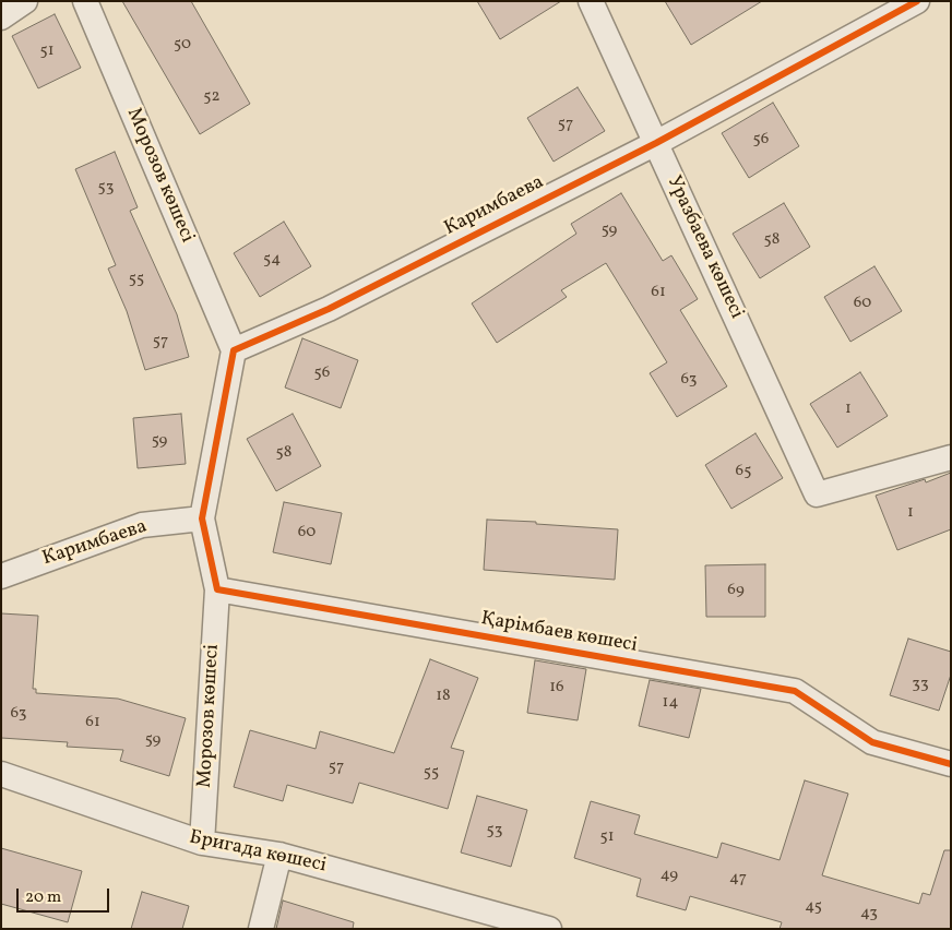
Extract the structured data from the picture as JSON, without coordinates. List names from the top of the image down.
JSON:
{
  "streets": {
    "street": [
      "Морозов көшесі",
      "Каримбаева",
      "Уразбаева көшесі",
      "Қарімбаев көшесі",
      "Бригада көшесі"
    ]
  },
  "crossings": [
    ["Морозов көшесі", "Каримбаева"],
    ["Морозов көшесі", "Қарімбаев көшесі"],
    ["Морозов көшесі", "Бригада көшесі"],
    ["Каримбаева", "Уразбаева көшесі"]
  ],
  "house_numbers": [
    "50",
    "51",
    "52",
    "57",
    "56",
    "53",
    "59",
    "58",
    "54",
    "55",
    "61",
    "60",
    "57",
    "56",
    "63",
    "1",
    "59",
    "58",
    "65",
    "1",
    "60",
    "69",
    "33",
    "16",
    "18",
    "14",
    "63",
    "61",
    "59",
    "57",
    "55",
    "53",
    "51",
    "49",
    "47",
    "45",
    "43"
  ],
  "scale_bar": "20 m"
}
